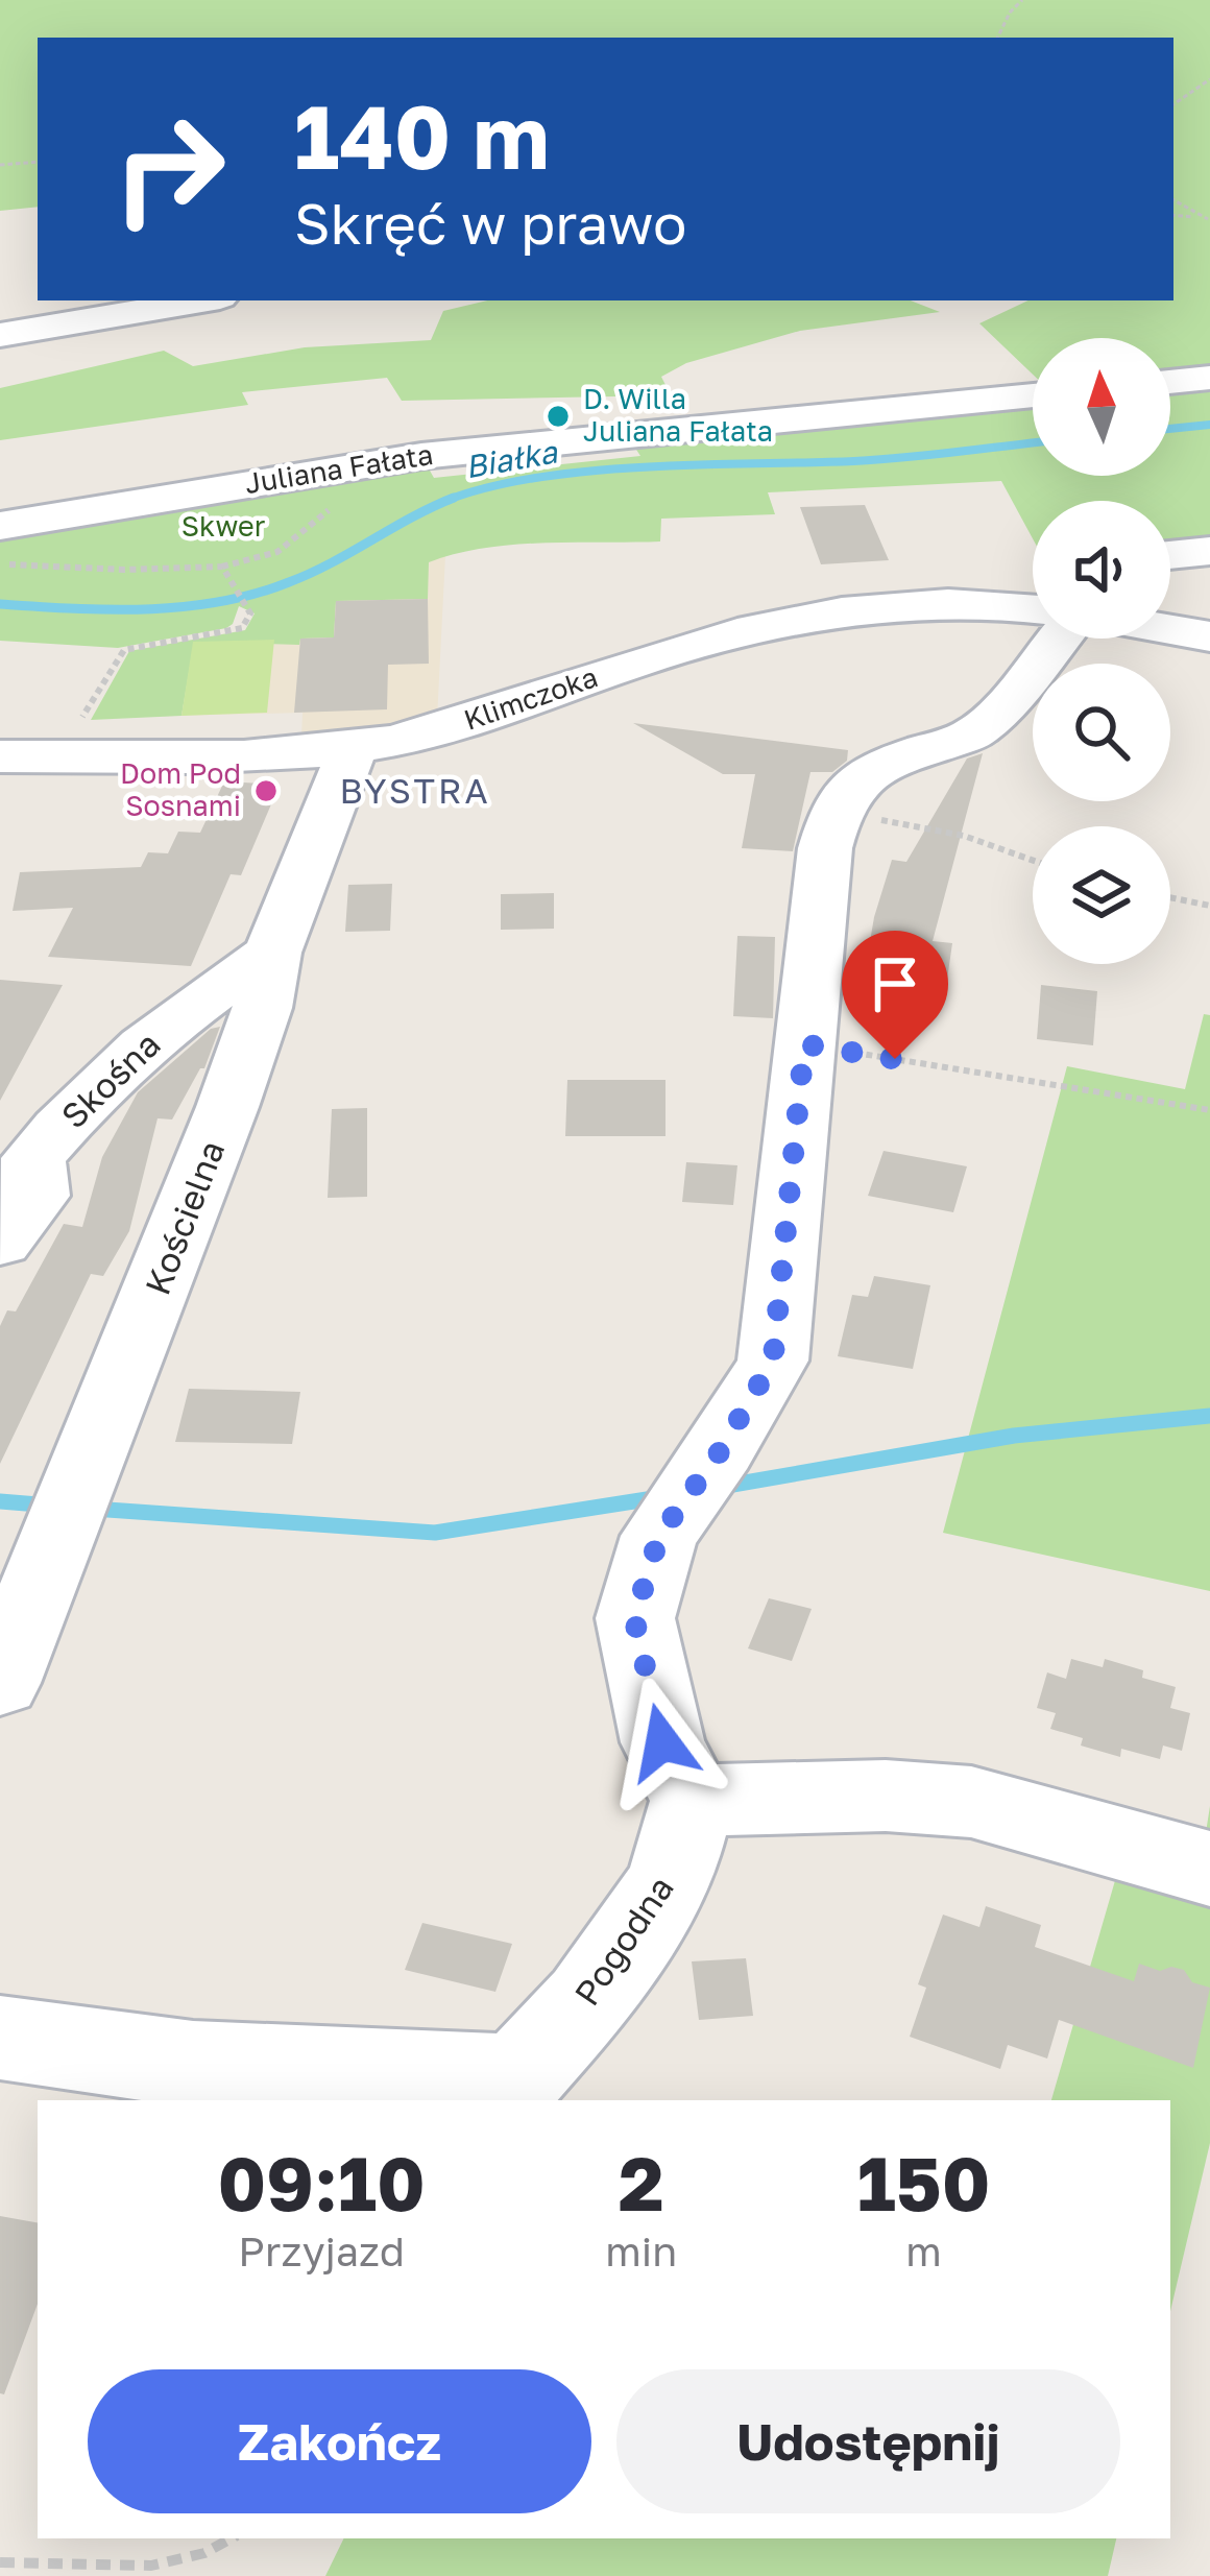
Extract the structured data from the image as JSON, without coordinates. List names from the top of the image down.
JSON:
{
  "streets": {
    "street": [
      "Juliana Fałata",
      "Klimczoka",
      "Skośna",
      "Kościelna",
      "Pogodna"
    ]
  },
  "crossings": [
    ["Klimczoka", "Kościelna"],
    ["Skośna", "Kościelna"]
  ],
  "districts": ["BYSTRA"],
  "water": ["Białka"],
  "parks": ["Skwer"],
  "places": ["D. Willa Juliana Fałata", "Dom Pod Sosnami"],
  "north": "top",
  "page": {
    "turn": ["140 m", "Skręć w prawo"],
    "eta": [
      "09:10",
      "Przyjazd",
      "2",
      "min",
      "150",
      "m"
    ],
    "buttons": ["Zakończ", "Udostępnij"]
  }
}
